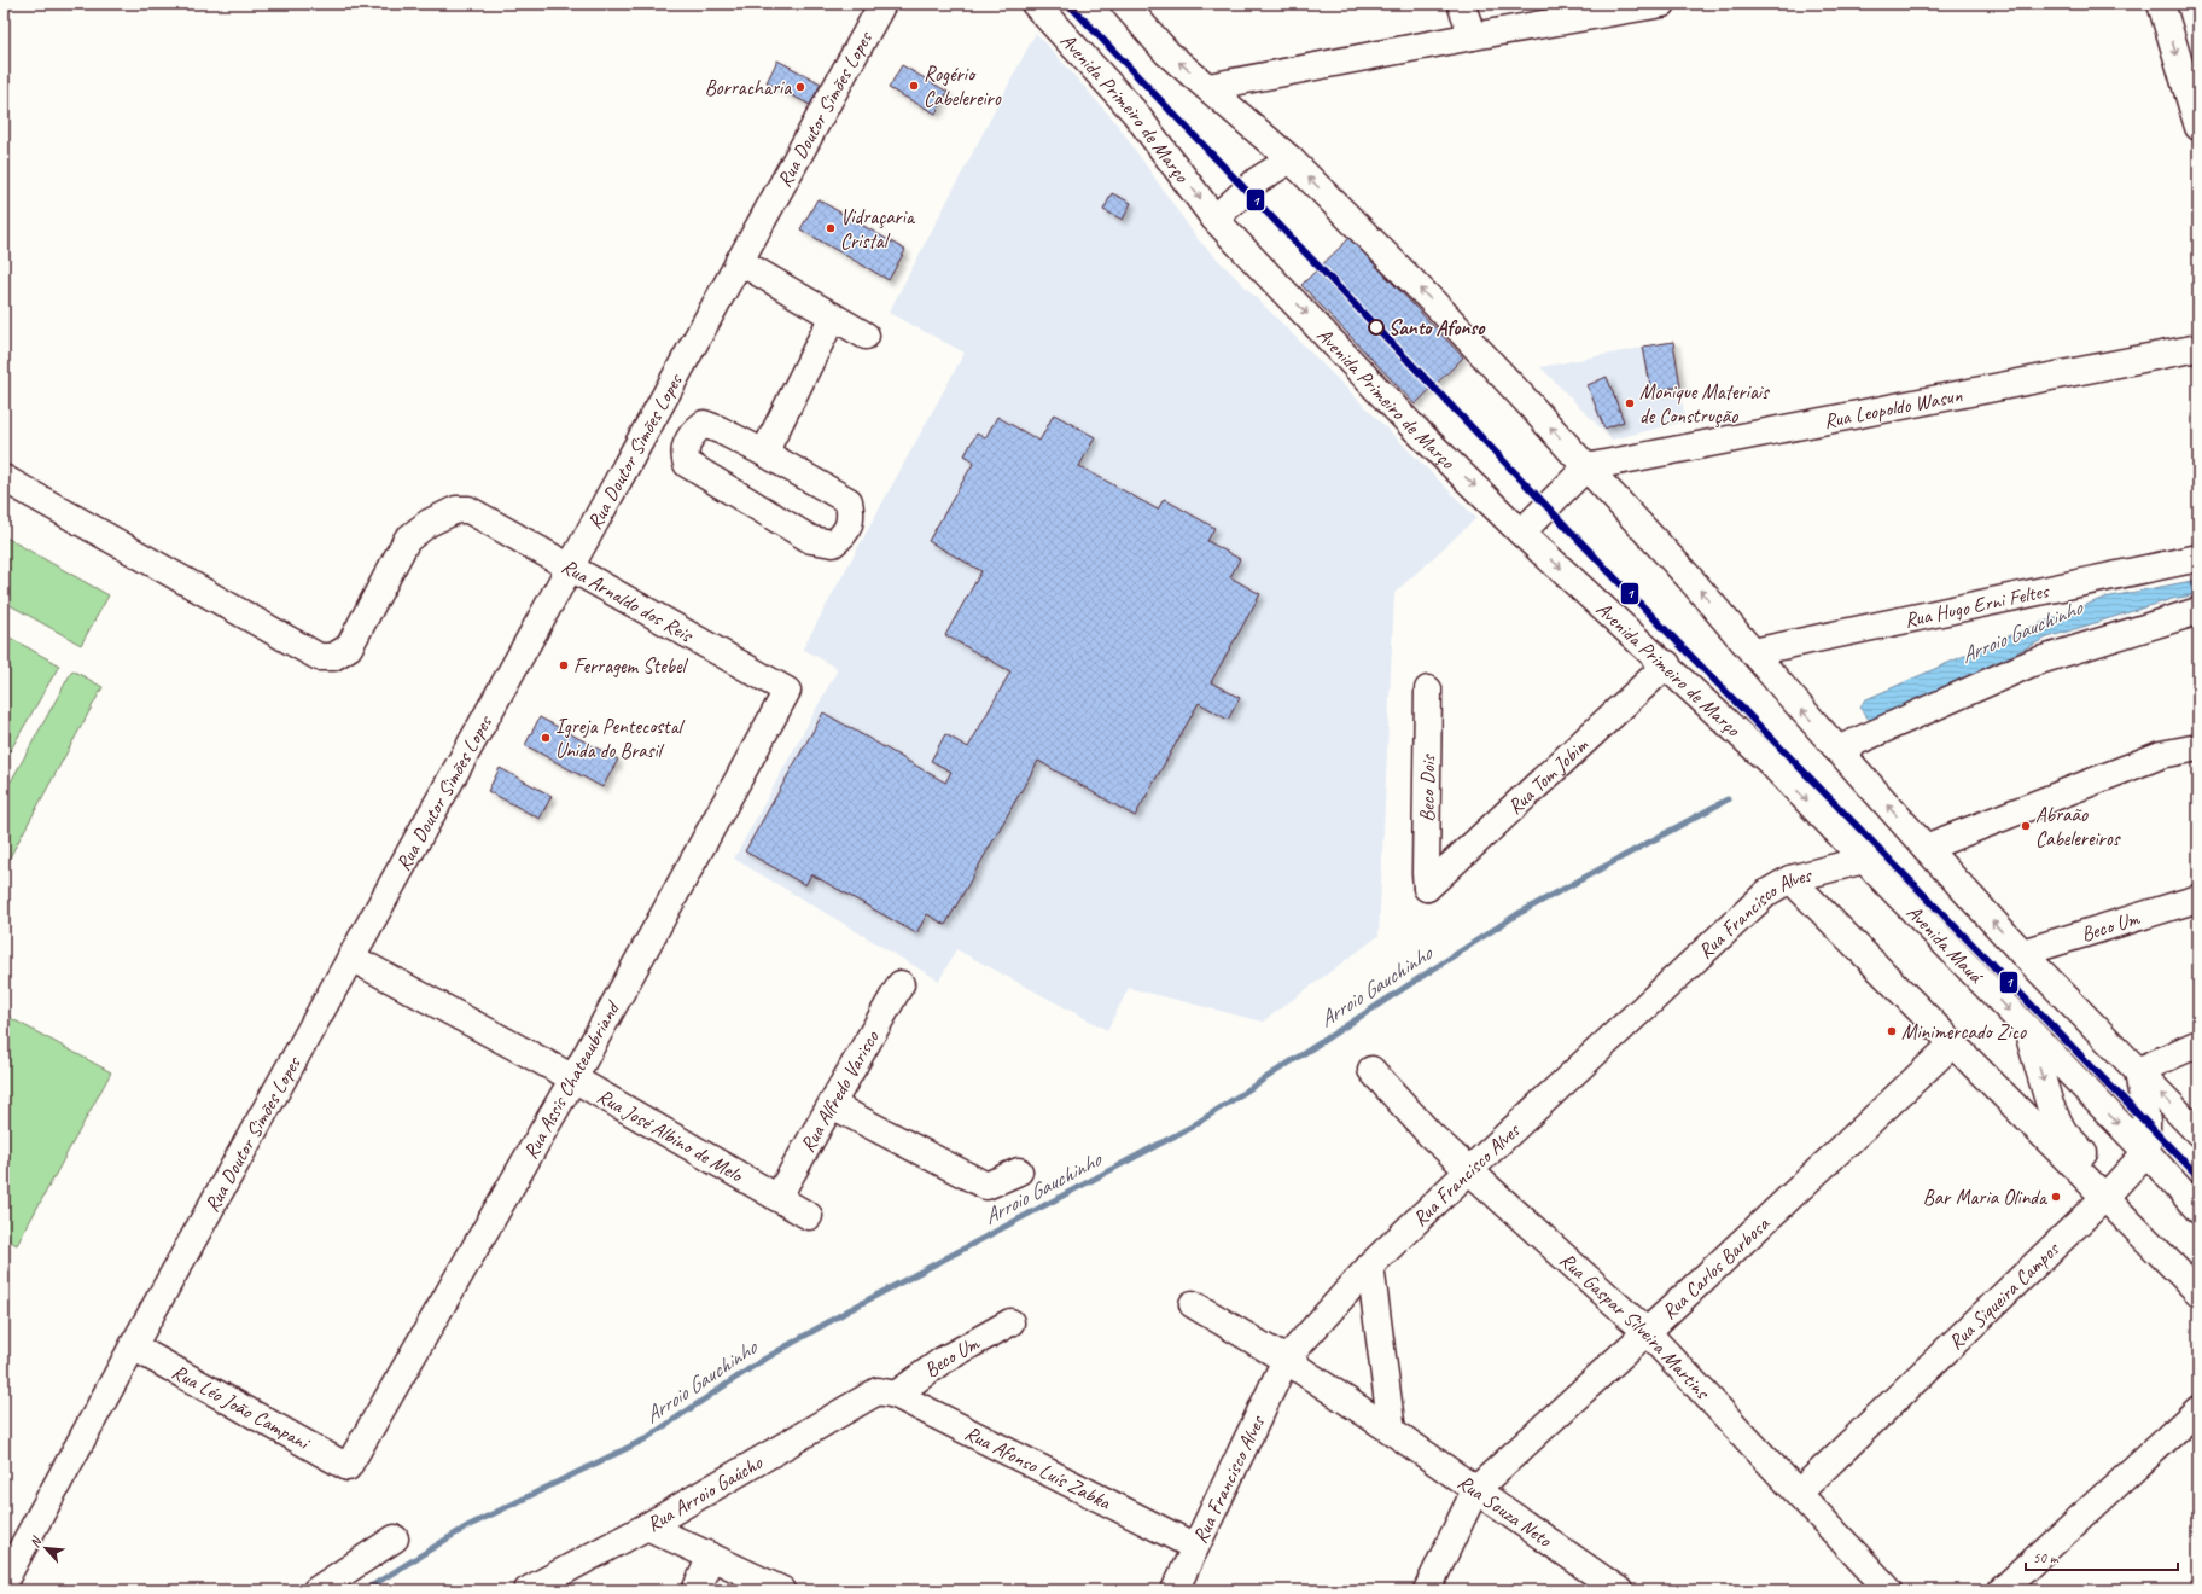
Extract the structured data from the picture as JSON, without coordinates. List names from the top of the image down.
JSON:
{
  "streets": {
    "street": [
      "Avenida Primeiro de Março",
      "Rua Doutor Simões Lopes",
      "Rua Leopoldo Wasun",
      "Rua Arnaldo dos Reis",
      "Rua Hugo Erni Feltes",
      "Rua Tom Jobim",
      "Beco Dois",
      "Rua Francisco Alves",
      "Beco Um",
      "Avenida Mauá",
      "Rua Assis Chateaubriand",
      "Rua Alfredo Varisco",
      "Rua José Albino de Melo",
      "Rua Carlos Barbosa",
      "Rua Siqueira Campos",
      "Rua Gaspar Silveira Martins",
      "Rua Léo João Campani",
      "Rua Afonso Luís Zabka",
      "Rua Arroio Gaúcho",
      "Rua Souza Neto"
    ]
  },
  "crossings": [
    ["Avenida Primeiro de Março", "Rua Tom Jobim"],
    ["Avenida Primeiro de Março", "Avenida Mauá"],
    ["Rua Doutor Simões Lopes", "Rua Arnaldo dos Reis"],
    ["Rua Doutor Simões Lopes", "Rua José Albino de Melo"],
    ["Rua Doutor Simões Lopes", "Rua Léo João Campani"],
    ["Rua Arnaldo dos Reis", "Rua Assis Chateaubriand"],
    ["Rua Tom Jobim", "Beco Dois"],
    ["Rua Francisco Alves", "Avenida Mauá"],
    ["Rua Francisco Alves", "Rua Gaspar Silveira Martins"],
    ["Rua Francisco Alves", "Rua Afonso Luís Zabka"],
    ["Rua Francisco Alves", "Rua Souza Neto"],
    ["Beco Um", "Rua Afonso Luís Zabka"],
    ["Beco Um", "Rua Arroio Gaúcho"],
    ["Avenida Mauá", "Rua Siqueira Campos"],
    ["Rua Assis Chateaubriand", "Rua José Albino de Melo"],
    ["Rua Assis Chateaubriand", "Rua Léo João Campani"],
    ["Rua Alfredo Varisco", "Rua José Albino de Melo"],
    ["Rua Carlos Barbosa", "Rua Gaspar Silveira Martins"],
    ["Rua Carlos Barbosa", "Rua Souza Neto"],
    ["Rua Siqueira Campos", "Rua Gaspar Silveira Martins"],
    ["Rua Afonso Luís Zabka", "Rua Arroio Gaúcho"]
  ],
  "water": ["Arroio Gauchinho"],
  "places": [
    "Rogério Cabelereiro",
    "Borracharia",
    "Vidraçaria Cristal",
    "Santo Afonso",
    "Monique Materiais de Construção",
    "Ferragem Stebel",
    "Igreja Pentecostal Unida do Brasil",
    "Abraão Cabelereiros",
    "Minimercado Zico",
    "Bar Maria Olinda"
  ],
  "lines": ["transit line 1"],
  "scale_bar": "50 m",
  "north": "top left"
}
